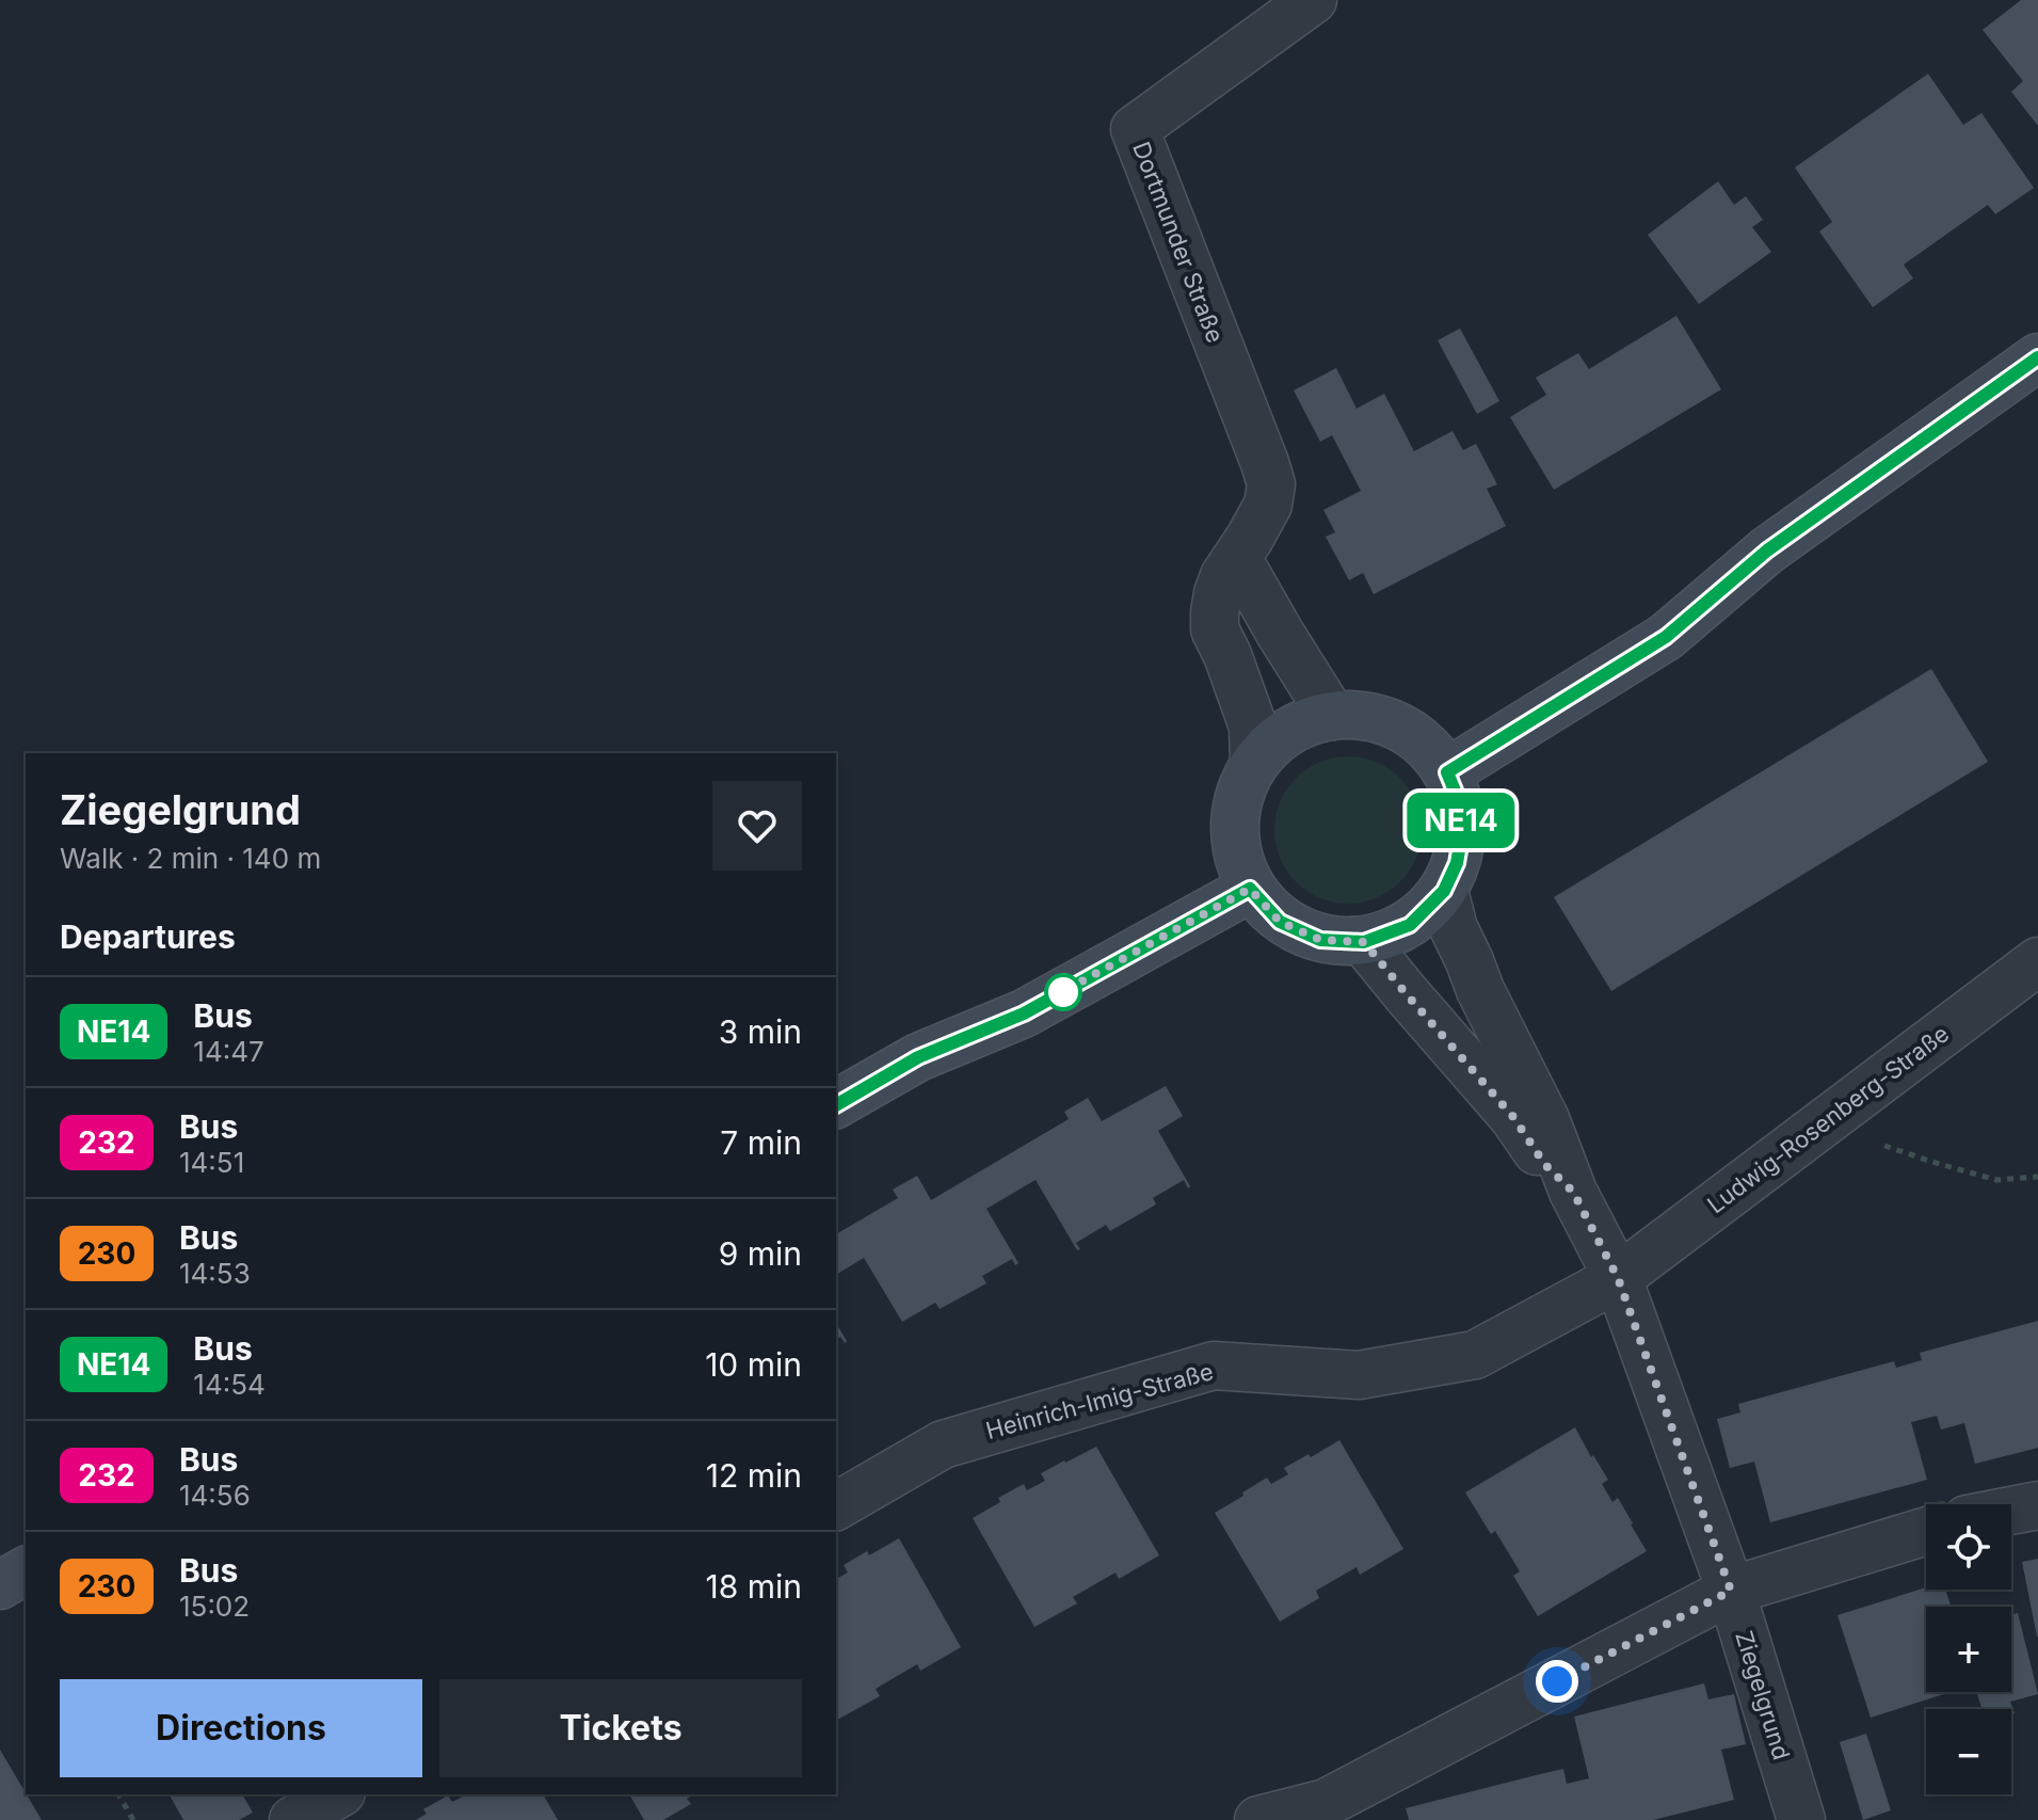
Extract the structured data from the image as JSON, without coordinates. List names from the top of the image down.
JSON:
{
  "streets": {
    "main road": ["Dortmunder Straße"],
    "street": ["Ludwig-Rosenberg-Straße", "Heinrich-Imig-Straße", "Ziegelgrund"]
  },
  "crossings": [
    ["Dortmunder Straße", "Ziegelgrund"],
    ["Ludwig-Rosenberg-Straße", "Heinrich-Imig-Straße"],
    ["Ludwig-Rosenberg-Straße", "Ziegelgrund"],
    ["Heinrich-Imig-Straße", "Ziegelgrund"]
  ],
  "lines": ["bus line NE14"],
  "page": {
    "on_map": "NE14",
    "heading": [
      ["Ziegelgrund", "Walk · 2 min · 140 m"],
      "Departures"
    ],
    "list": [
      {
        "mark": "NE14",
        "name": "Bus",
        "note": "14:47",
        "value": "3 min"
      },
      {
        "mark": "232",
        "name": "Bus",
        "note": "14:51",
        "value": "7 min"
      },
      {
        "mark": "230",
        "name": "Bus",
        "note": "14:53",
        "value": "9 min"
      },
      {
        "mark": "NE14",
        "name": "Bus",
        "note": "14:54",
        "value": "10 min"
      },
      {
        "mark": "232",
        "name": "Bus",
        "note": "14:56",
        "value": "12 min"
      },
      {
        "mark": "230",
        "name": "Bus",
        "note": "15:02",
        "value": "18 min"
      }
    ],
    "map_buttons": ["+", "−"],
    "buttons": ["Directions", "Tickets"]
  }
}
